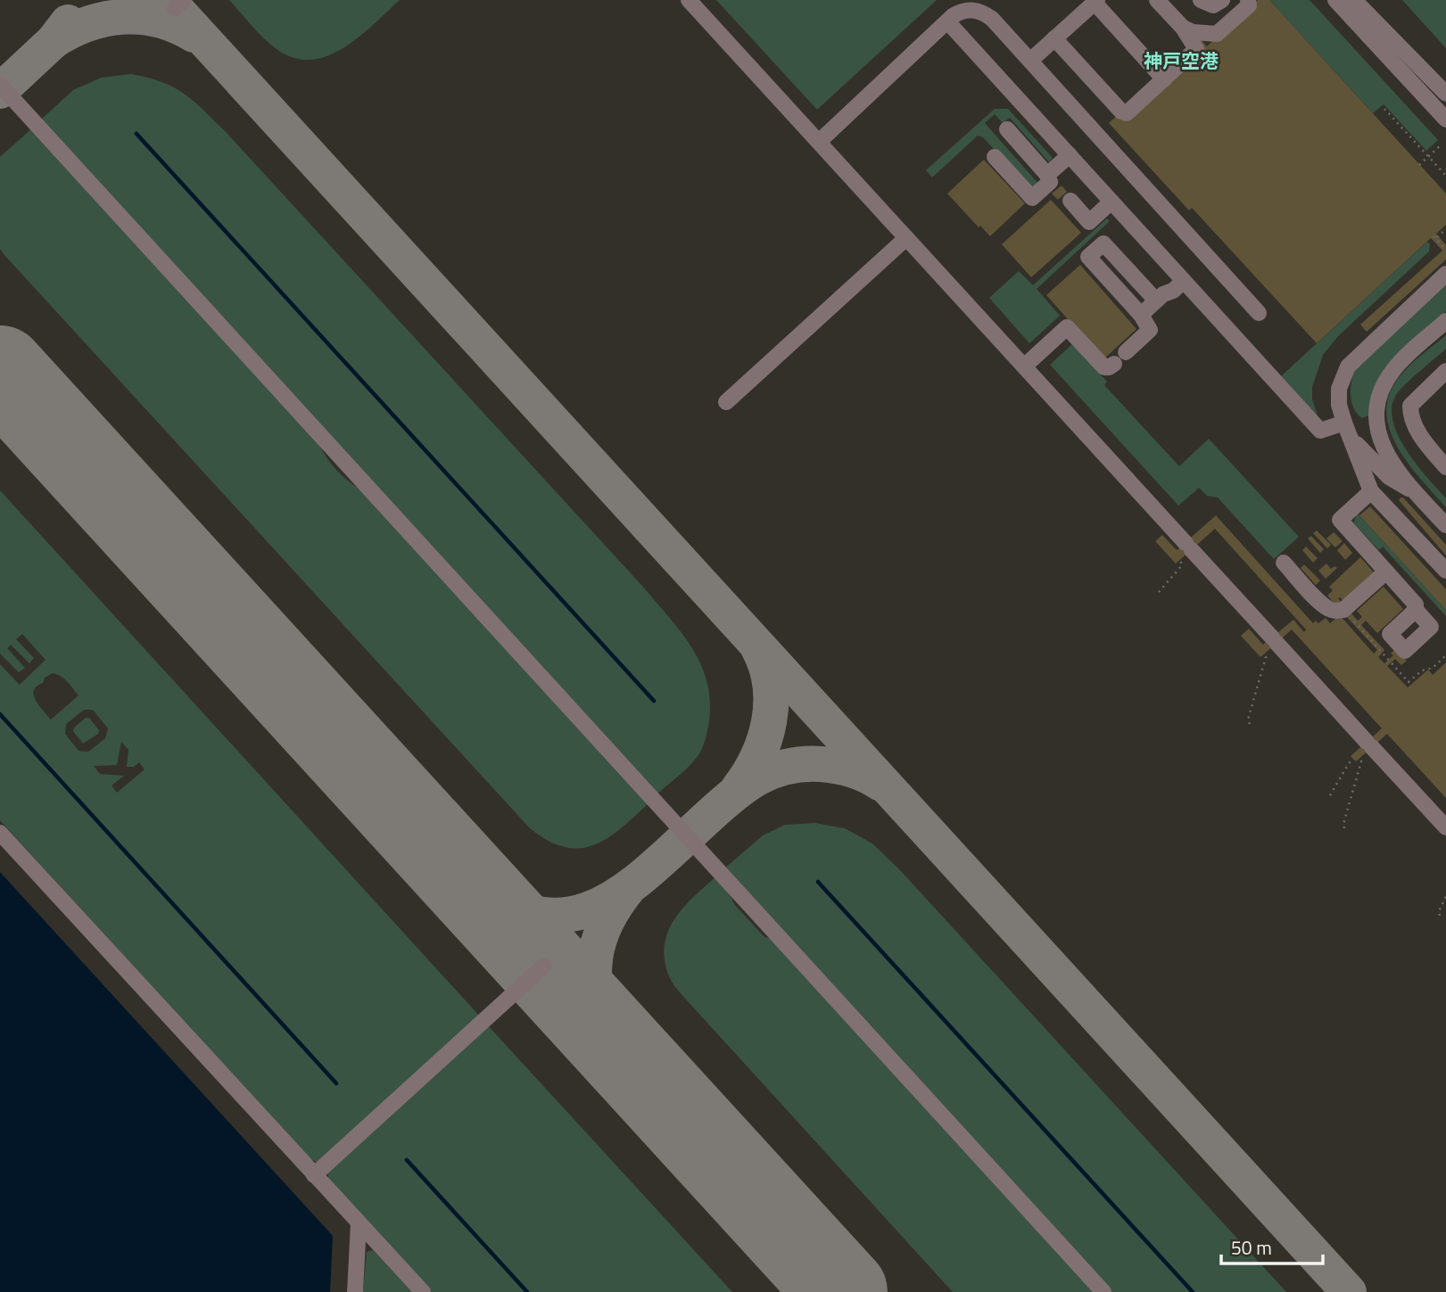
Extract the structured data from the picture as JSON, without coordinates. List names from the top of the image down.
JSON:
{
  "districts": ["神戸空港"],
  "scale_bar": "50 m"
}
